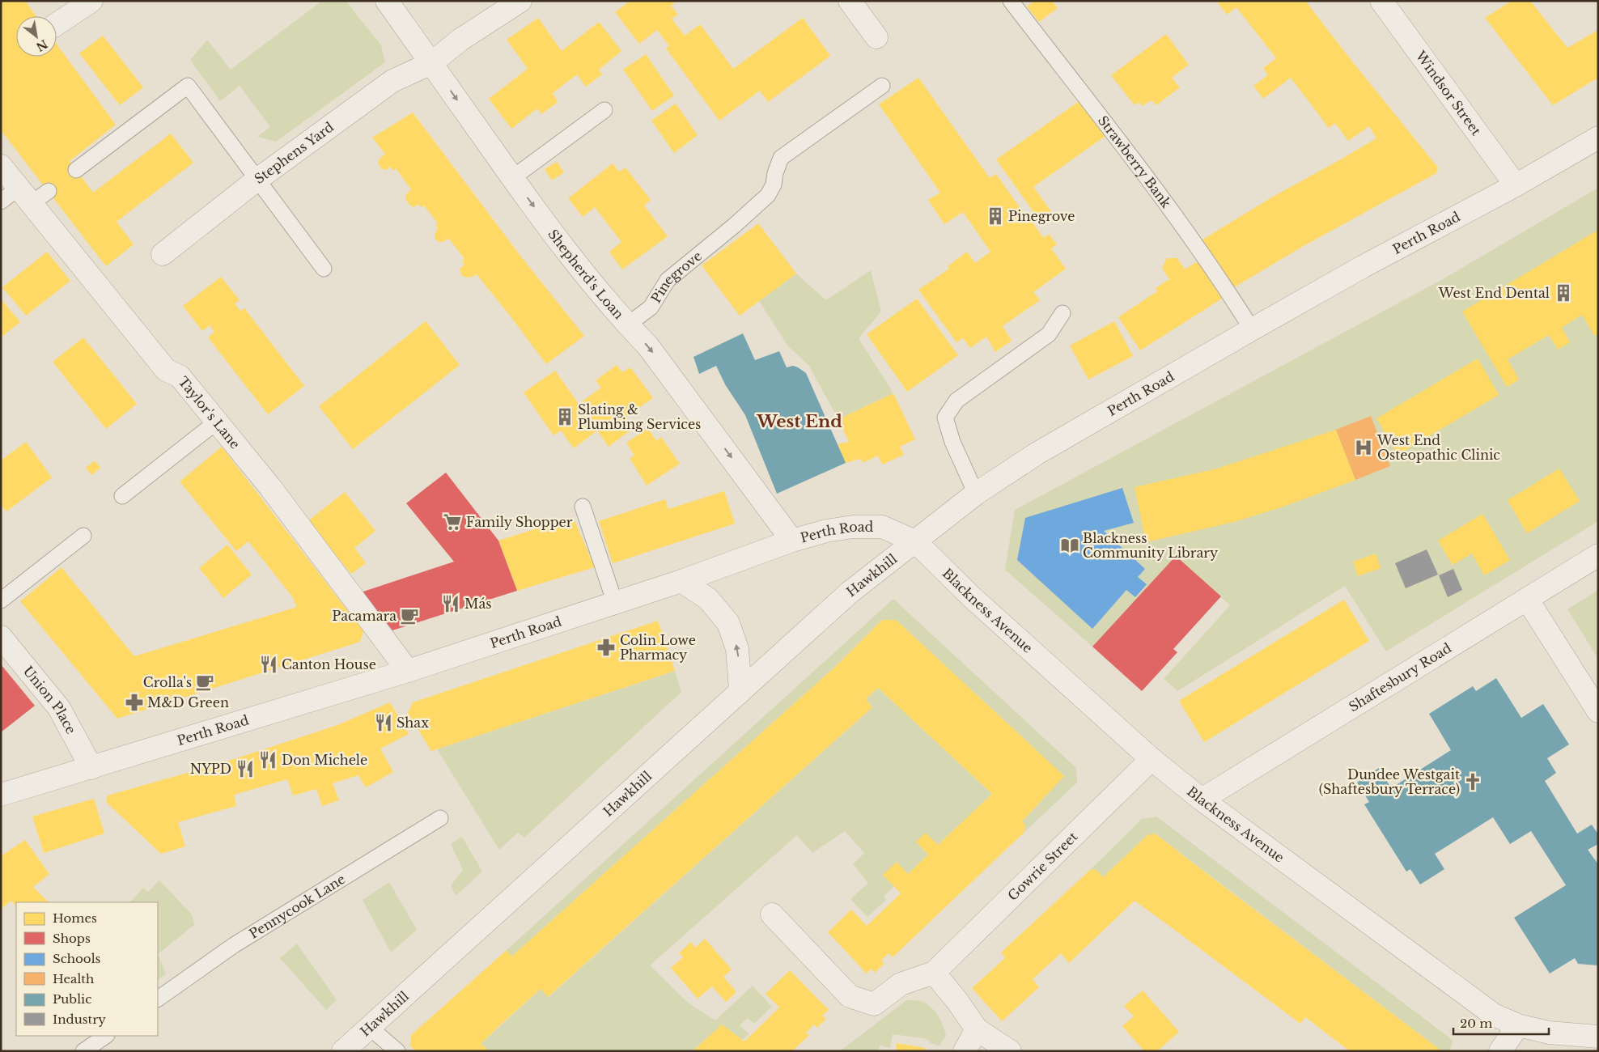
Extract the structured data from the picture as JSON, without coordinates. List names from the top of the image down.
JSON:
{
  "streets": {
    "street": [
      "Windsor Street",
      "Stephens Yard",
      "Perth Road",
      "Shepherd's Loan",
      "Taylor's Lane",
      "Hawkhill",
      "Blackness Avenue",
      "Shaftesbury Road",
      "Union Place",
      "Gowrie Street"
    ],
    "lane": ["Strawberry Bank", "Pinegrove", "Pennycook Lane"]
  },
  "crossings": [
    ["Windsor Street", "Perth Road"],
    ["Stephens Yard", "Shepherd's Loan"],
    ["Strawberry Bank", "Perth Road"],
    ["Perth Road", "Shepherd's Loan"],
    ["Perth Road", "Taylor's Lane"],
    ["Perth Road", "Hawkhill"],
    ["Perth Road", "Blackness Avenue"],
    ["Perth Road", "Union Place"],
    ["Shepherd's Loan", "Pinegrove"],
    ["Hawkhill", "Blackness Avenue"],
    ["Blackness Avenue", "Shaftesbury Road"],
    ["Blackness Avenue", "Gowrie Street"]
  ],
  "one_way": ["Shepherd's Loan"],
  "districts": ["West End"],
  "places": {
    "building": ["Pinegrove", "West End Dental", "Slating & Plumbing Services"],
    "hospital": ["West End Osteopathic Clinic"],
    "supermarket": ["Family Shopper"],
    "library": ["Blackness Community Library"],
    "restaurant": [
      "Más",
      "Canton House",
      "Shax",
      "Don Michele",
      "NYPD"
    ],
    "cafe": ["Pacamara", "Crolla's"],
    "pharmacy": ["Colin Lowe Pharmacy", "M&D Green"],
    "church": ["Dundee Westgait (Shaftesbury Terrace)"]
  },
  "legend": [
    "Homes",
    "Shops",
    "Schools",
    "Health",
    "Public",
    "Industry"
  ],
  "scale_bar": "20 m",
  "north": "bottom right"
}
